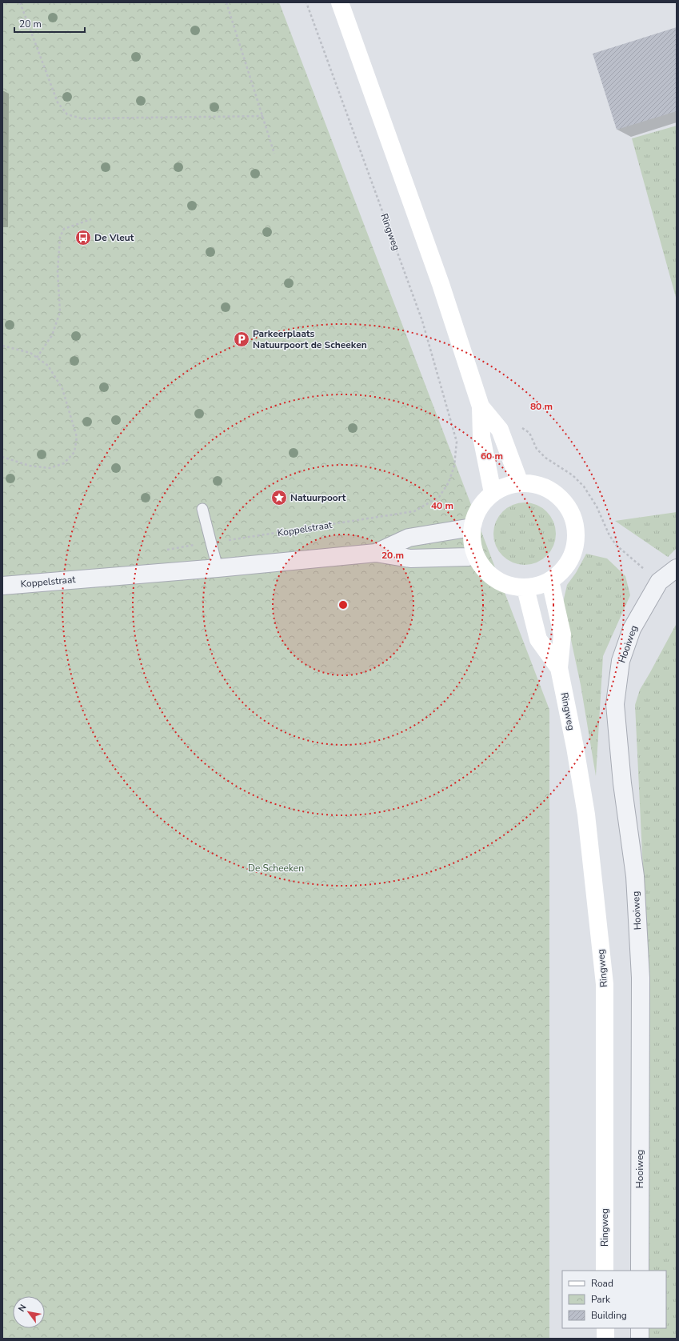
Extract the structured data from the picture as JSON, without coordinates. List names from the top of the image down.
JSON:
{
  "streets": {
    "main road": ["Ringweg"],
    "street": ["Koppelstraat", "Hooiweg"]
  },
  "crossings": [
    ["Ringweg", "Koppelstraat"]
  ],
  "parks": ["De Scheeken"],
  "places": {
    "bus stop": ["De Vleut"],
    "parking": ["Parkeerplaats Natuurpoort de Scheeken"],
    "place": ["Natuurpoort"]
  },
  "legend": ["Road", "Park", "Building"],
  "scale_bar": "20 m",
  "north": "top left",
  "rings": [
    "80 m",
    "60 m",
    "40 m",
    "20 m"
  ]
}
